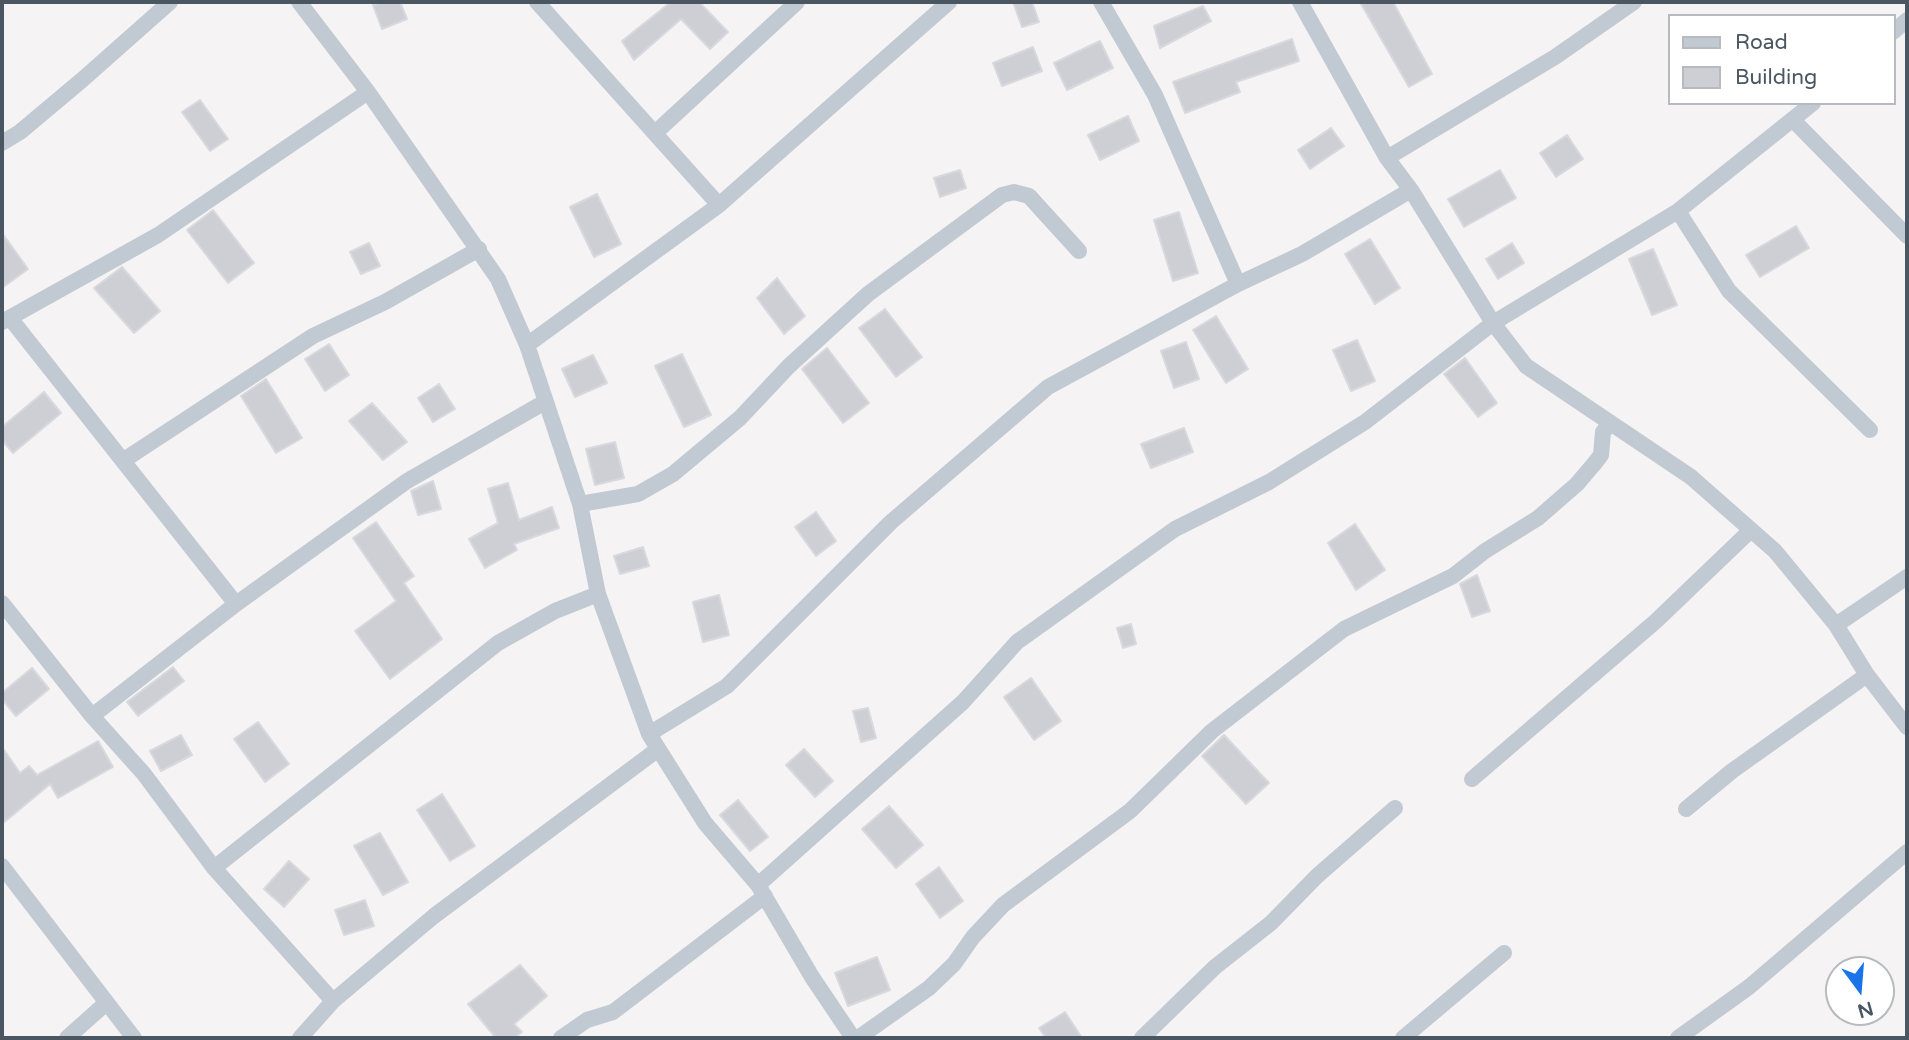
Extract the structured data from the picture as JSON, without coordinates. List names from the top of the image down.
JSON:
{
  "legend": ["Road", "Building"],
  "north": "bottom"
}
